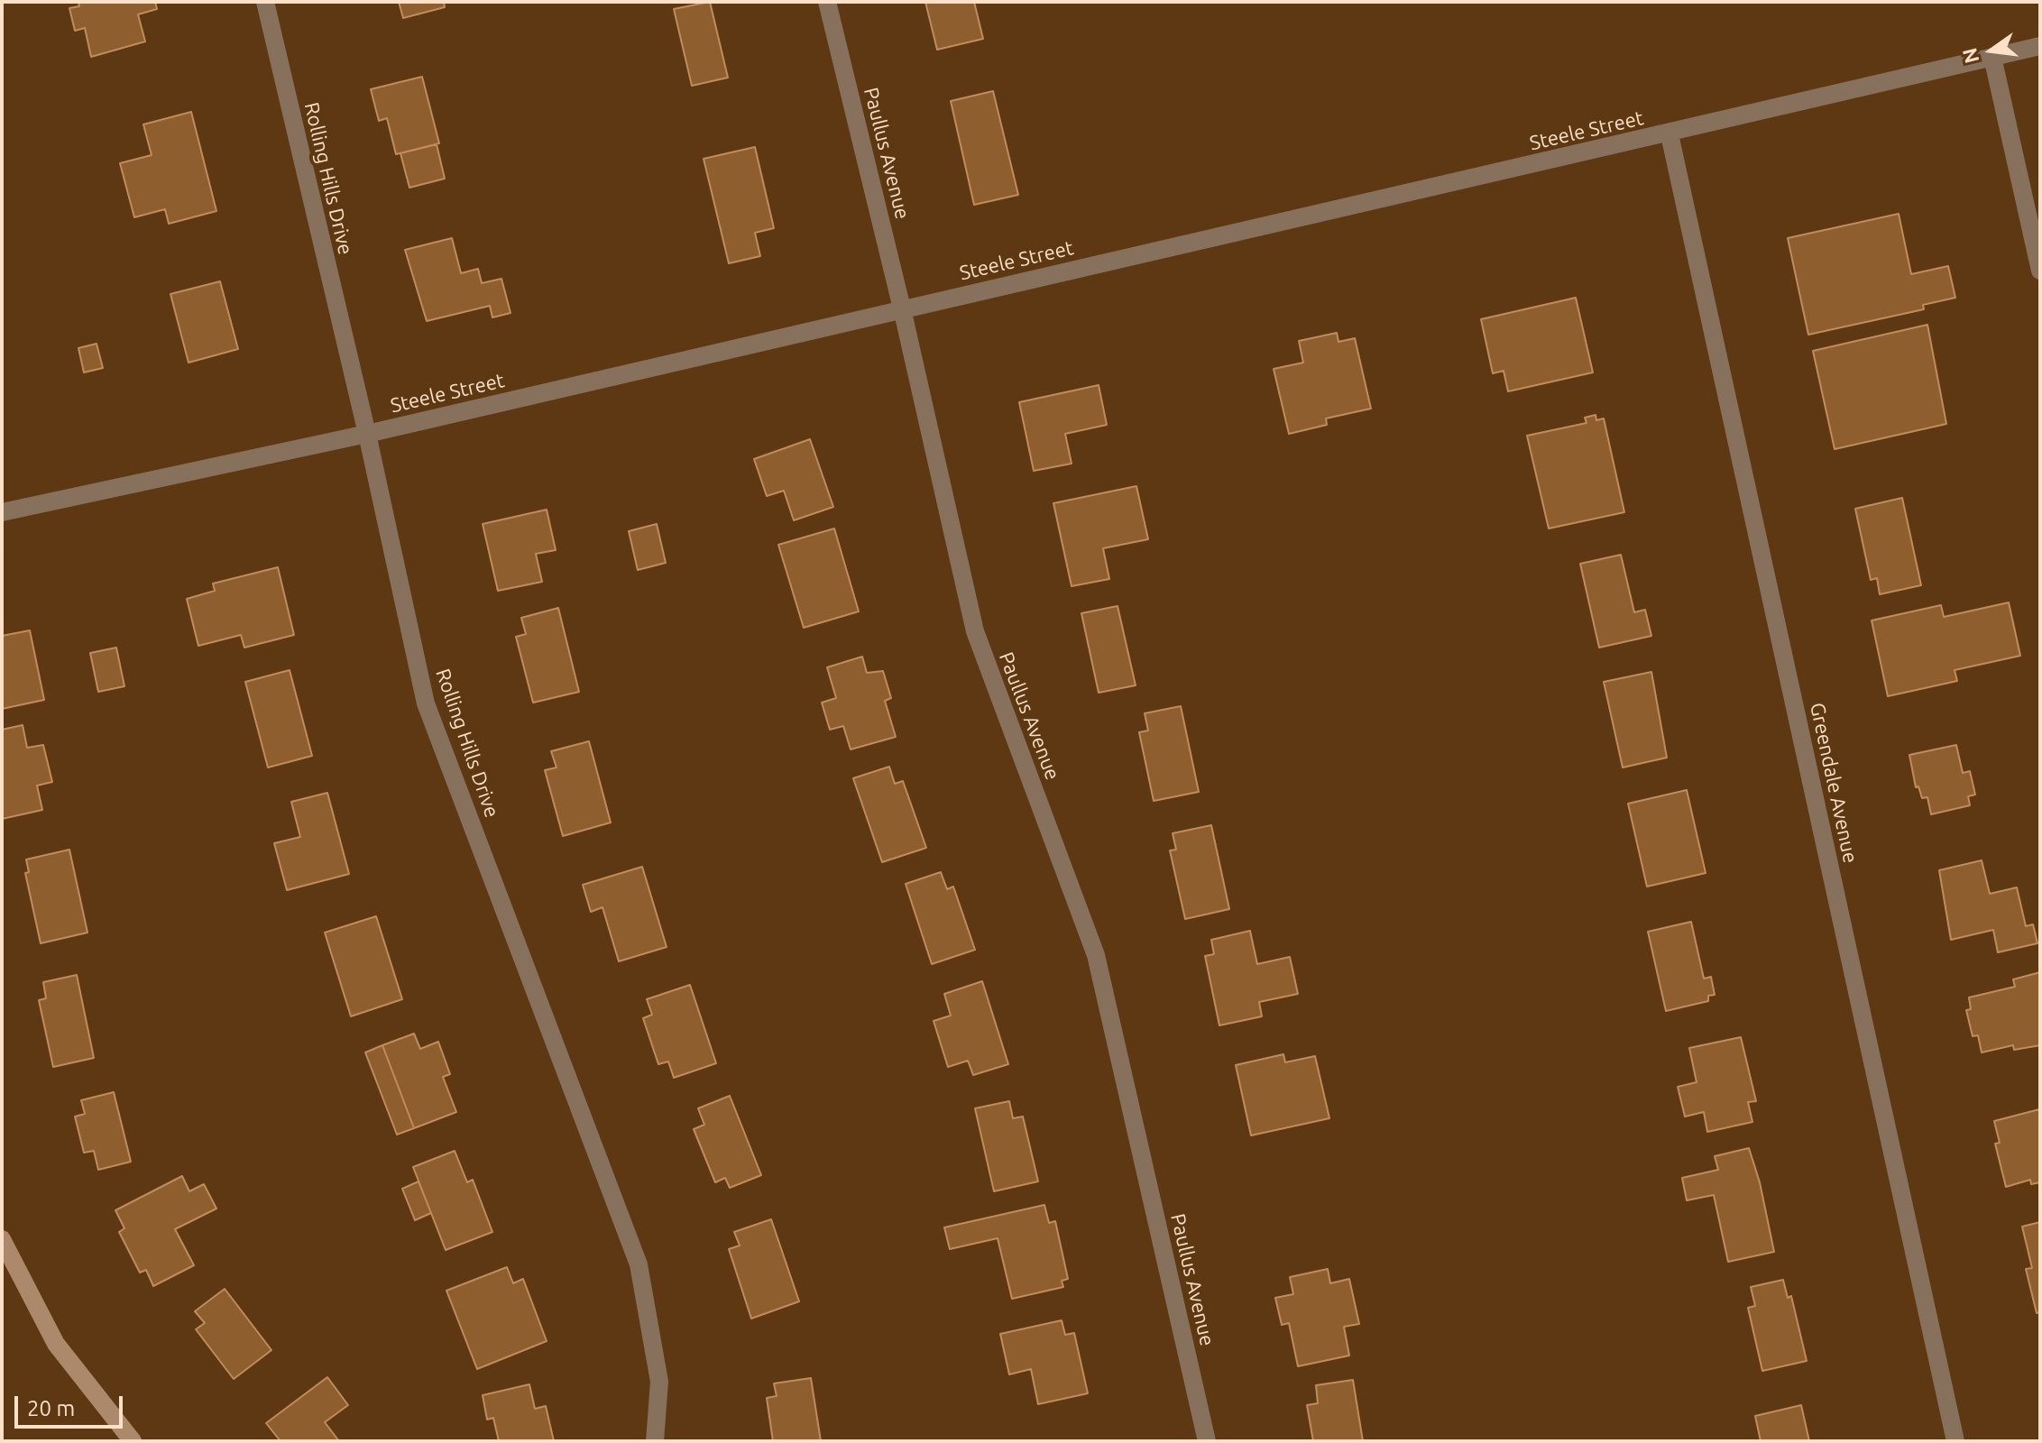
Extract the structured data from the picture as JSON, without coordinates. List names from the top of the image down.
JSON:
{
  "streets": {
    "street": [
      "Steele Street",
      "Paullus Avenue",
      "Rolling Hills Drive",
      "Greendale Avenue"
    ]
  },
  "crossings": [
    ["Steele Street", "Paullus Avenue"],
    ["Steele Street", "Rolling Hills Drive"],
    ["Steele Street", "Greendale Avenue"]
  ],
  "scale_bar": "20 m",
  "north": "left"
}
